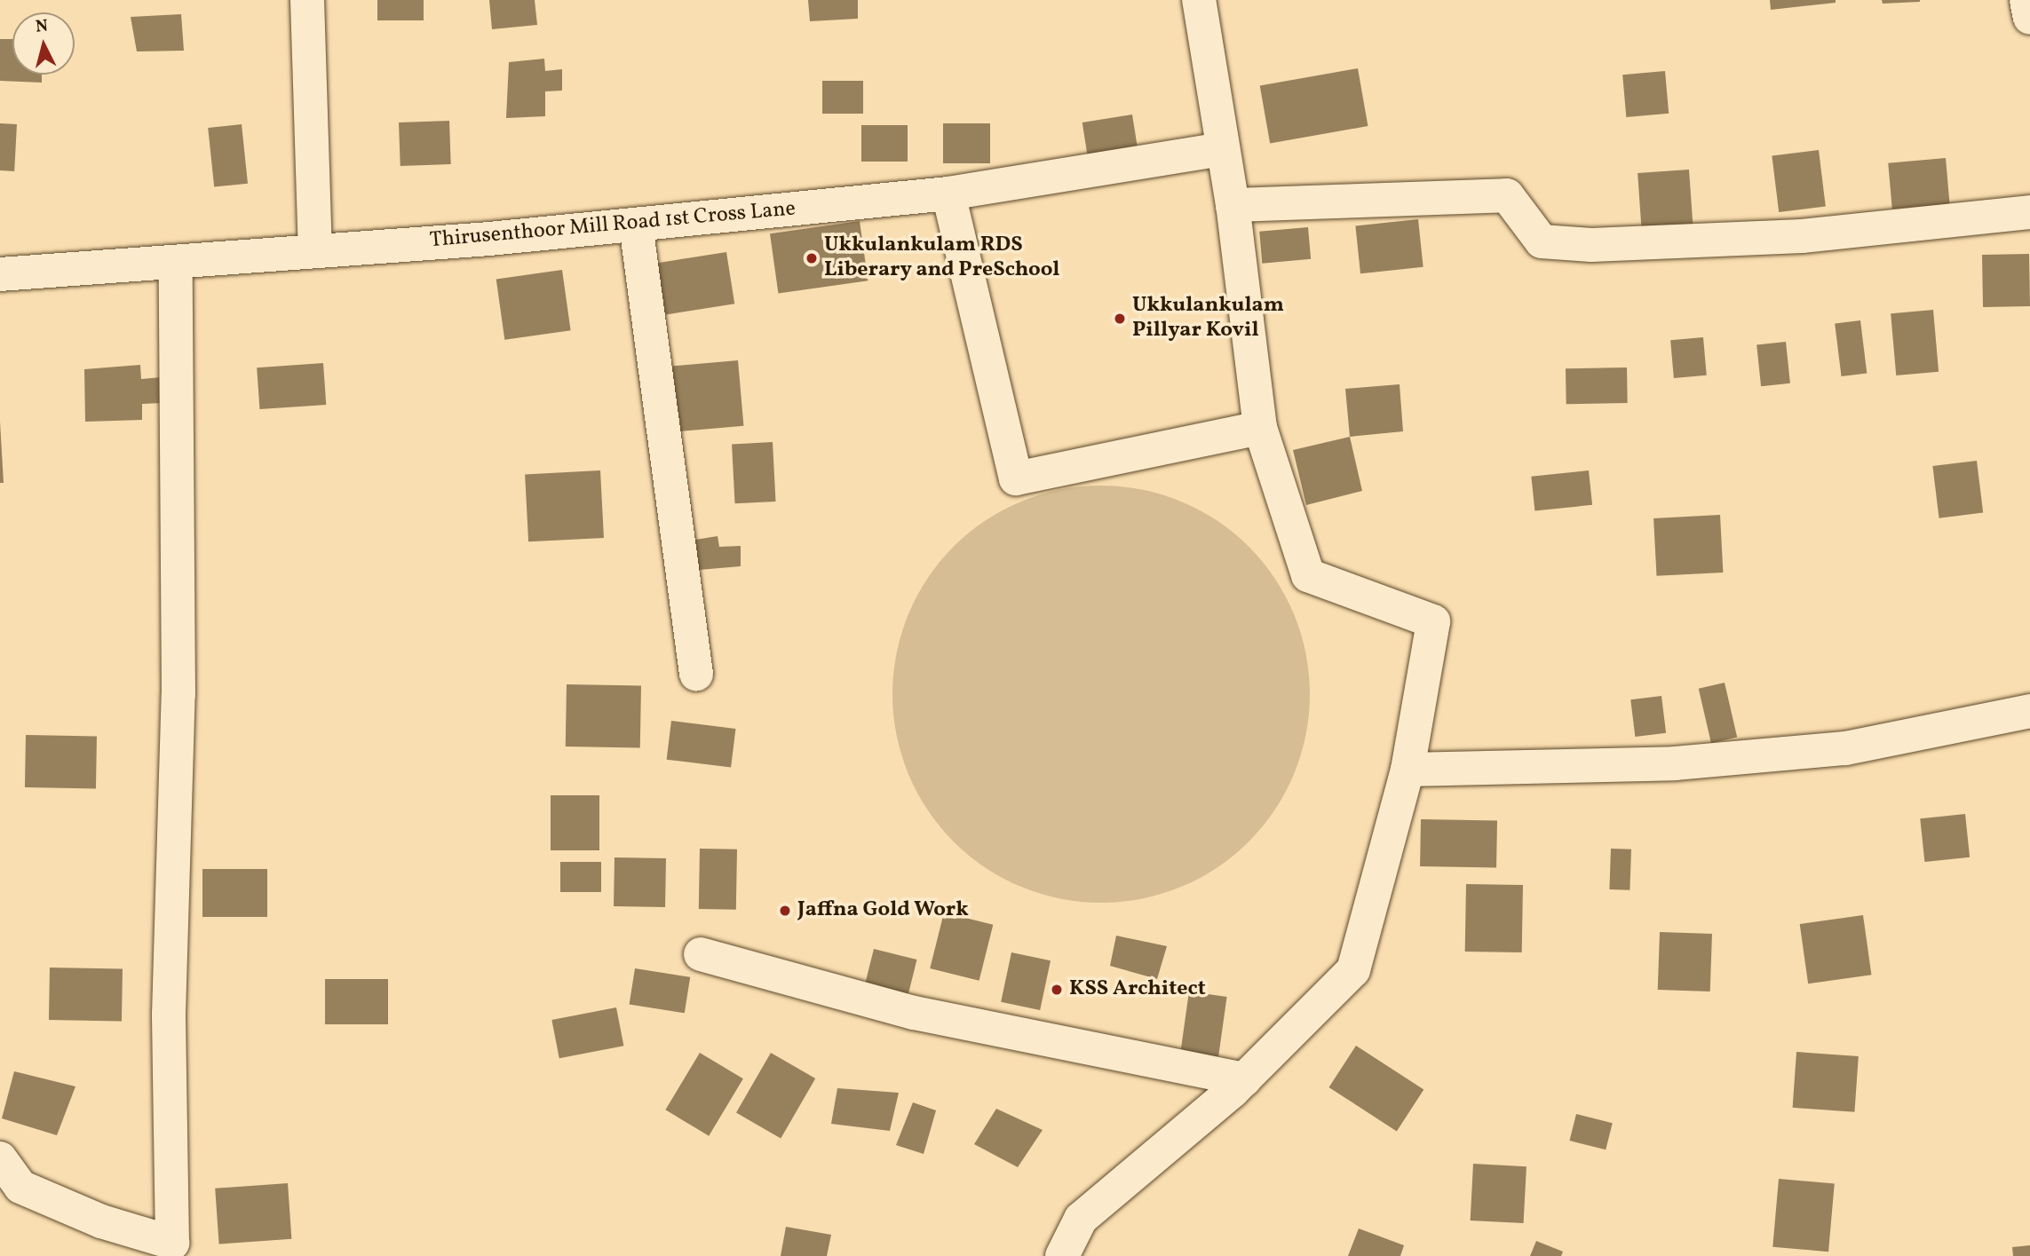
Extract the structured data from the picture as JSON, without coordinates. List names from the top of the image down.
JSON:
{
  "streets": {
    "street": ["Thirusenthoor Mill Road 1st Cross Lane"]
  },
  "places": [
    "Ukkulankulam RDS Liberary and PreSchool",
    "Ukkulankulam Pillyar Kovil",
    "Jaffna Gold Work",
    "KSS Architect"
  ],
  "north": "top"
}
